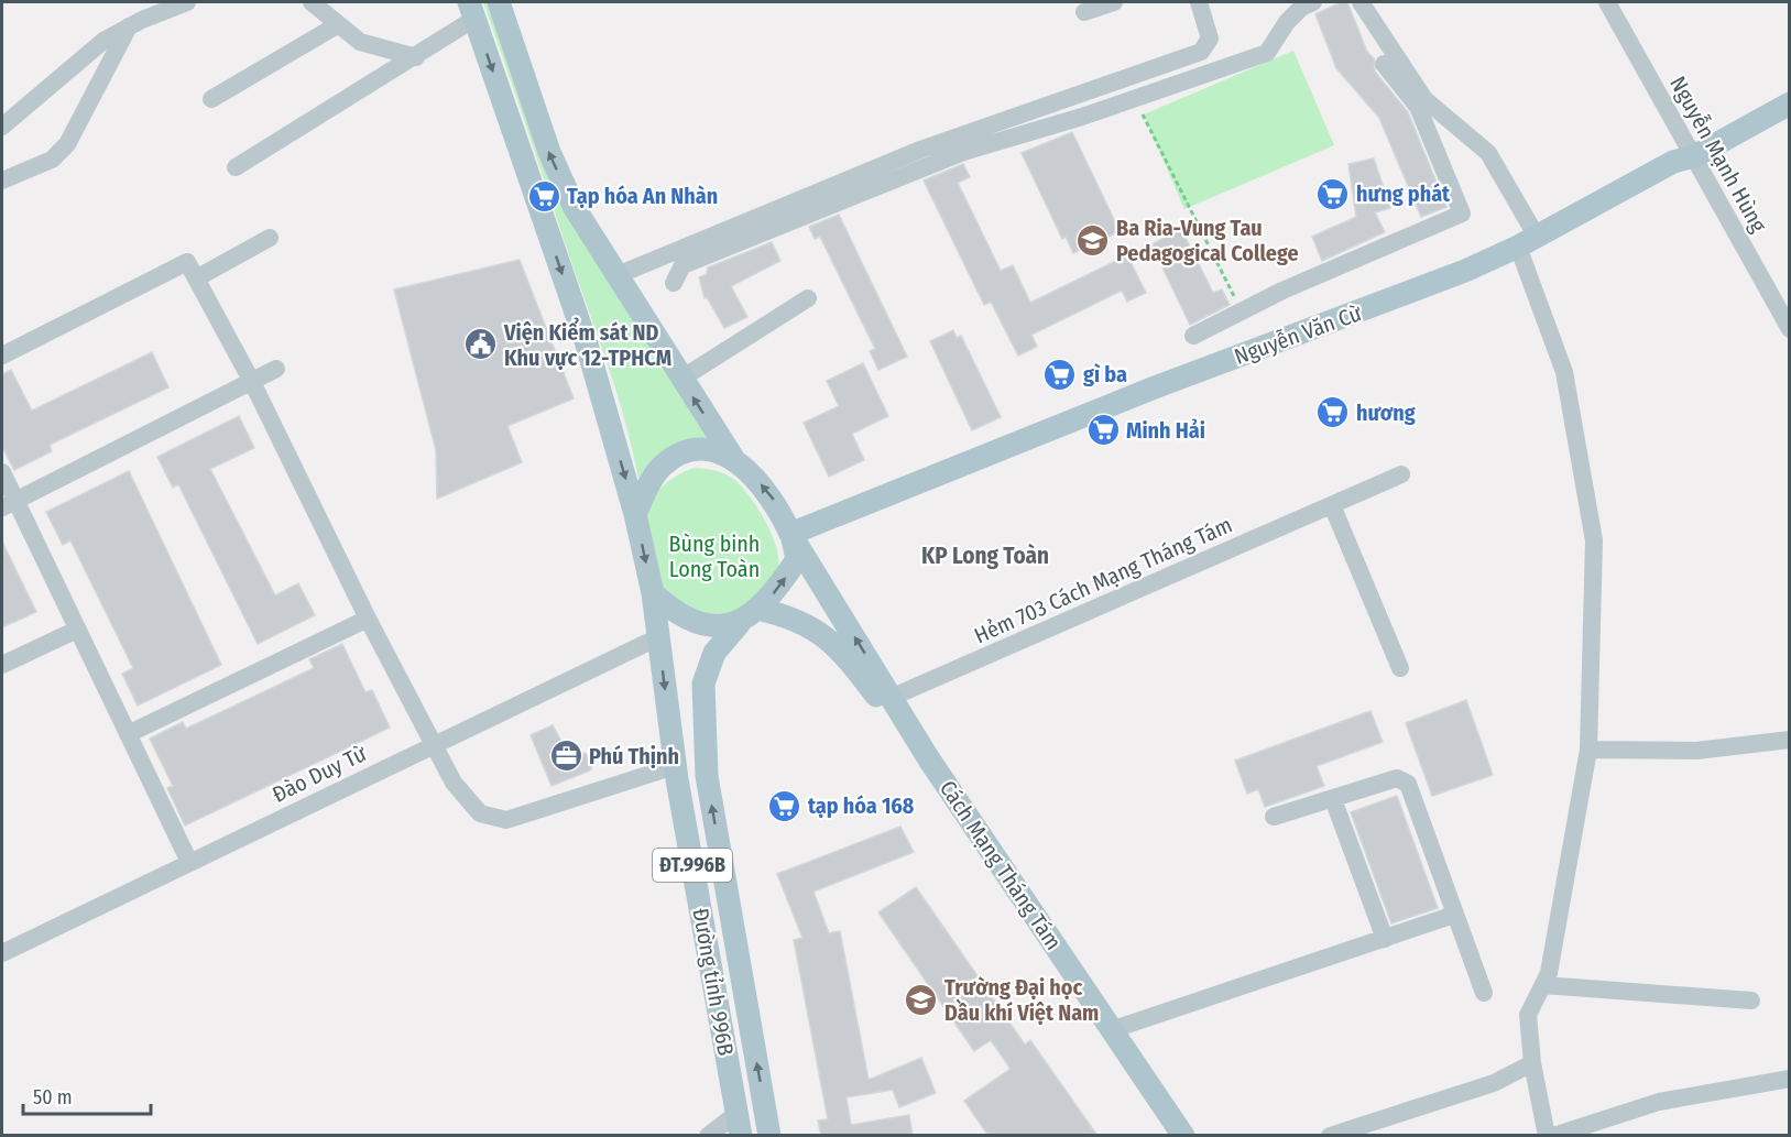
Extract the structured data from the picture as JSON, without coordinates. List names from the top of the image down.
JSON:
{
  "streets": {
    "main road": [
      "Nguyễn Văn Cừ",
      "ĐT.996B",
      "Cách Mạng Tháng Tám",
      "Đường tỉnh 996B"
    ],
    "street": ["Nguyễn Mạnh Hùng", "Hẻm 703 Cách Mạng Tháng Tám", "Đào Duy Từ"]
  },
  "crossings": [
    ["Nguyễn Mạnh Hùng", "Nguyễn Văn Cừ"],
    ["Nguyễn Văn Cừ", "Cách Mạng Tháng Tám"],
    ["Nguyễn Văn Cừ", "Đường tỉnh 996B"],
    ["Hẻm 703 Cách Mạng Tháng Tám", "Cách Mạng Tháng Tám"],
    ["Đào Duy Từ", "Đường tỉnh 996B"],
    ["Cách Mạng Tháng Tám", "Đường tỉnh 996B"]
  ],
  "districts": ["KP Long Toàn"],
  "parks": ["Bùng binh Long Toàn"],
  "places": {
    "supermarket": [
      "hưng phát",
      "Tạp hóa An Nhàn",
      "gì ba",
      "hương",
      "Minh Hải",
      "tạp hóa 168"
    ],
    "school or university": ["Ba Ria-Vung Tau Pedagogical College", "Trường Đại học Dầu khí Việt Nam"],
    "public building": ["Viện Kiểm sát ND Khu vực 12-TPHCM"],
    "office": ["Phú Thịnh"]
  },
  "scale_bar": "50 m"
}
